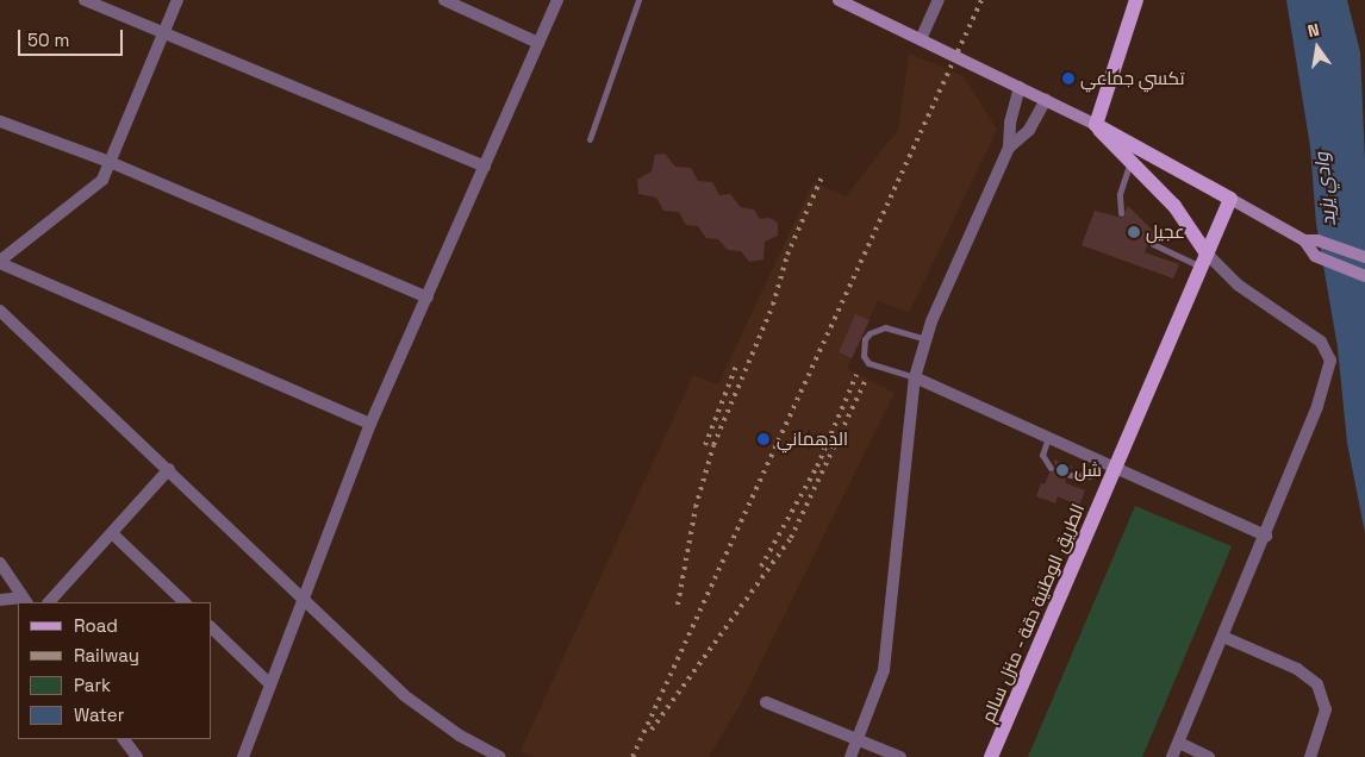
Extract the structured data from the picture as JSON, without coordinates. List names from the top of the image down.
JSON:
{
  "streets": {
    "main road": ["الطريق الوطنية دقة - منزل سالم"]
  },
  "water": ["وادي يزيد"],
  "places": [
    "تكسي جماعي",
    "عجيل",
    "الدهماني",
    "شل"
  ],
  "legend": [
    "Road",
    "Railway",
    "Park",
    "Water"
  ],
  "scale_bar": "50 m",
  "north": "top"
}
